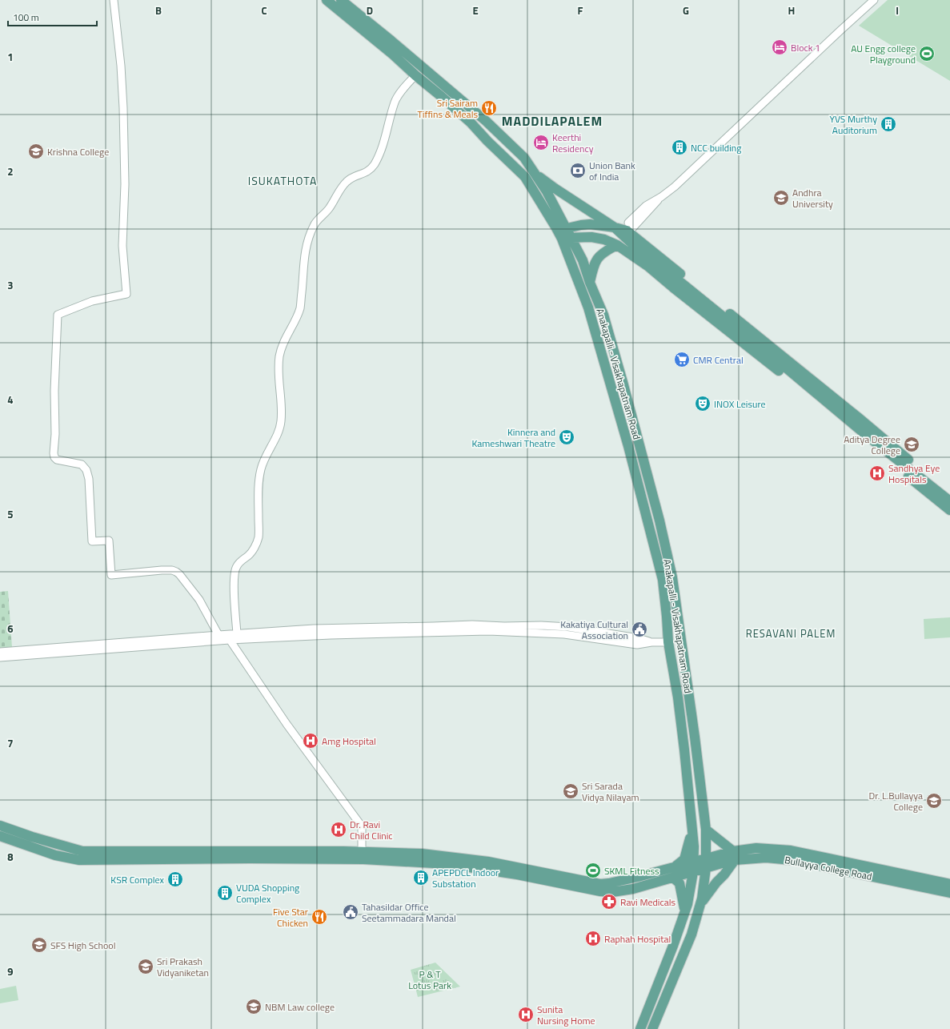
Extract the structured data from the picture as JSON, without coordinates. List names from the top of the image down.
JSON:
{
  "streets": {
    "main road": ["Anakapalli - Visakhapatnam Road", "Bullayya College Road"]
  },
  "crossings": [
    ["Anakapalli - Visakhapatnam Road", "Bullayya College Road"]
  ],
  "districts": ["MADDILAPALEM", "ISUKATHOTA", "RESAVANI PALEM"],
  "parks": ["P & T Lotus Park"],
  "places": {
    "hotel": ["Block 1", "Keerthi Residency"],
    "sports": ["AU Engg college Playground", "SKML Fitness"],
    "restaurant": ["Sri Sairam Tiffins & Meals", "Five Star Chicken"],
    "building": [
      "YVS Murthy Auditorium",
      "NCC building",
      "APEPDCL Indoor Substation",
      "KSR Complex",
      "VUDA Shopping Complex"
    ],
    "school or university": [
      "Krishna College",
      "Andhra University",
      "Aditya Degree College",
      "Sri Sarada Vidya Nilayam",
      "Dr. L.Bullayya College",
      "SFS High School",
      "Sri Prakash Vidyaniketan",
      "NBM Law college"
    ],
    "bank": ["Union Bank of India"],
    "supermarket": ["CMR Central"],
    "theatre": ["INOX Leisure", "Kinnera and Kameshwari Theatre"],
    "hospital": [
      "Sandhya Eye Hospitals",
      "Amg Hospital",
      "Dr. Ravi Child Clinic",
      "Raphah Hospital",
      "Sunita Nursing Home"
    ],
    "public building": ["Kakatiya Cultural Association", "Tahasildar Office Seetammadara Mandal"],
    "pharmacy": ["Ravi Medicals"]
  },
  "scale_bar": "100 m",
  "grid": {
    "columns": [
      "B",
      "C",
      "D",
      "E",
      "F",
      "G",
      "H",
      "I"
    ],
    "rows": [
      "1",
      "2",
      "3",
      "4",
      "5",
      "6",
      "7",
      "8",
      "9"
    ]
  }
}
